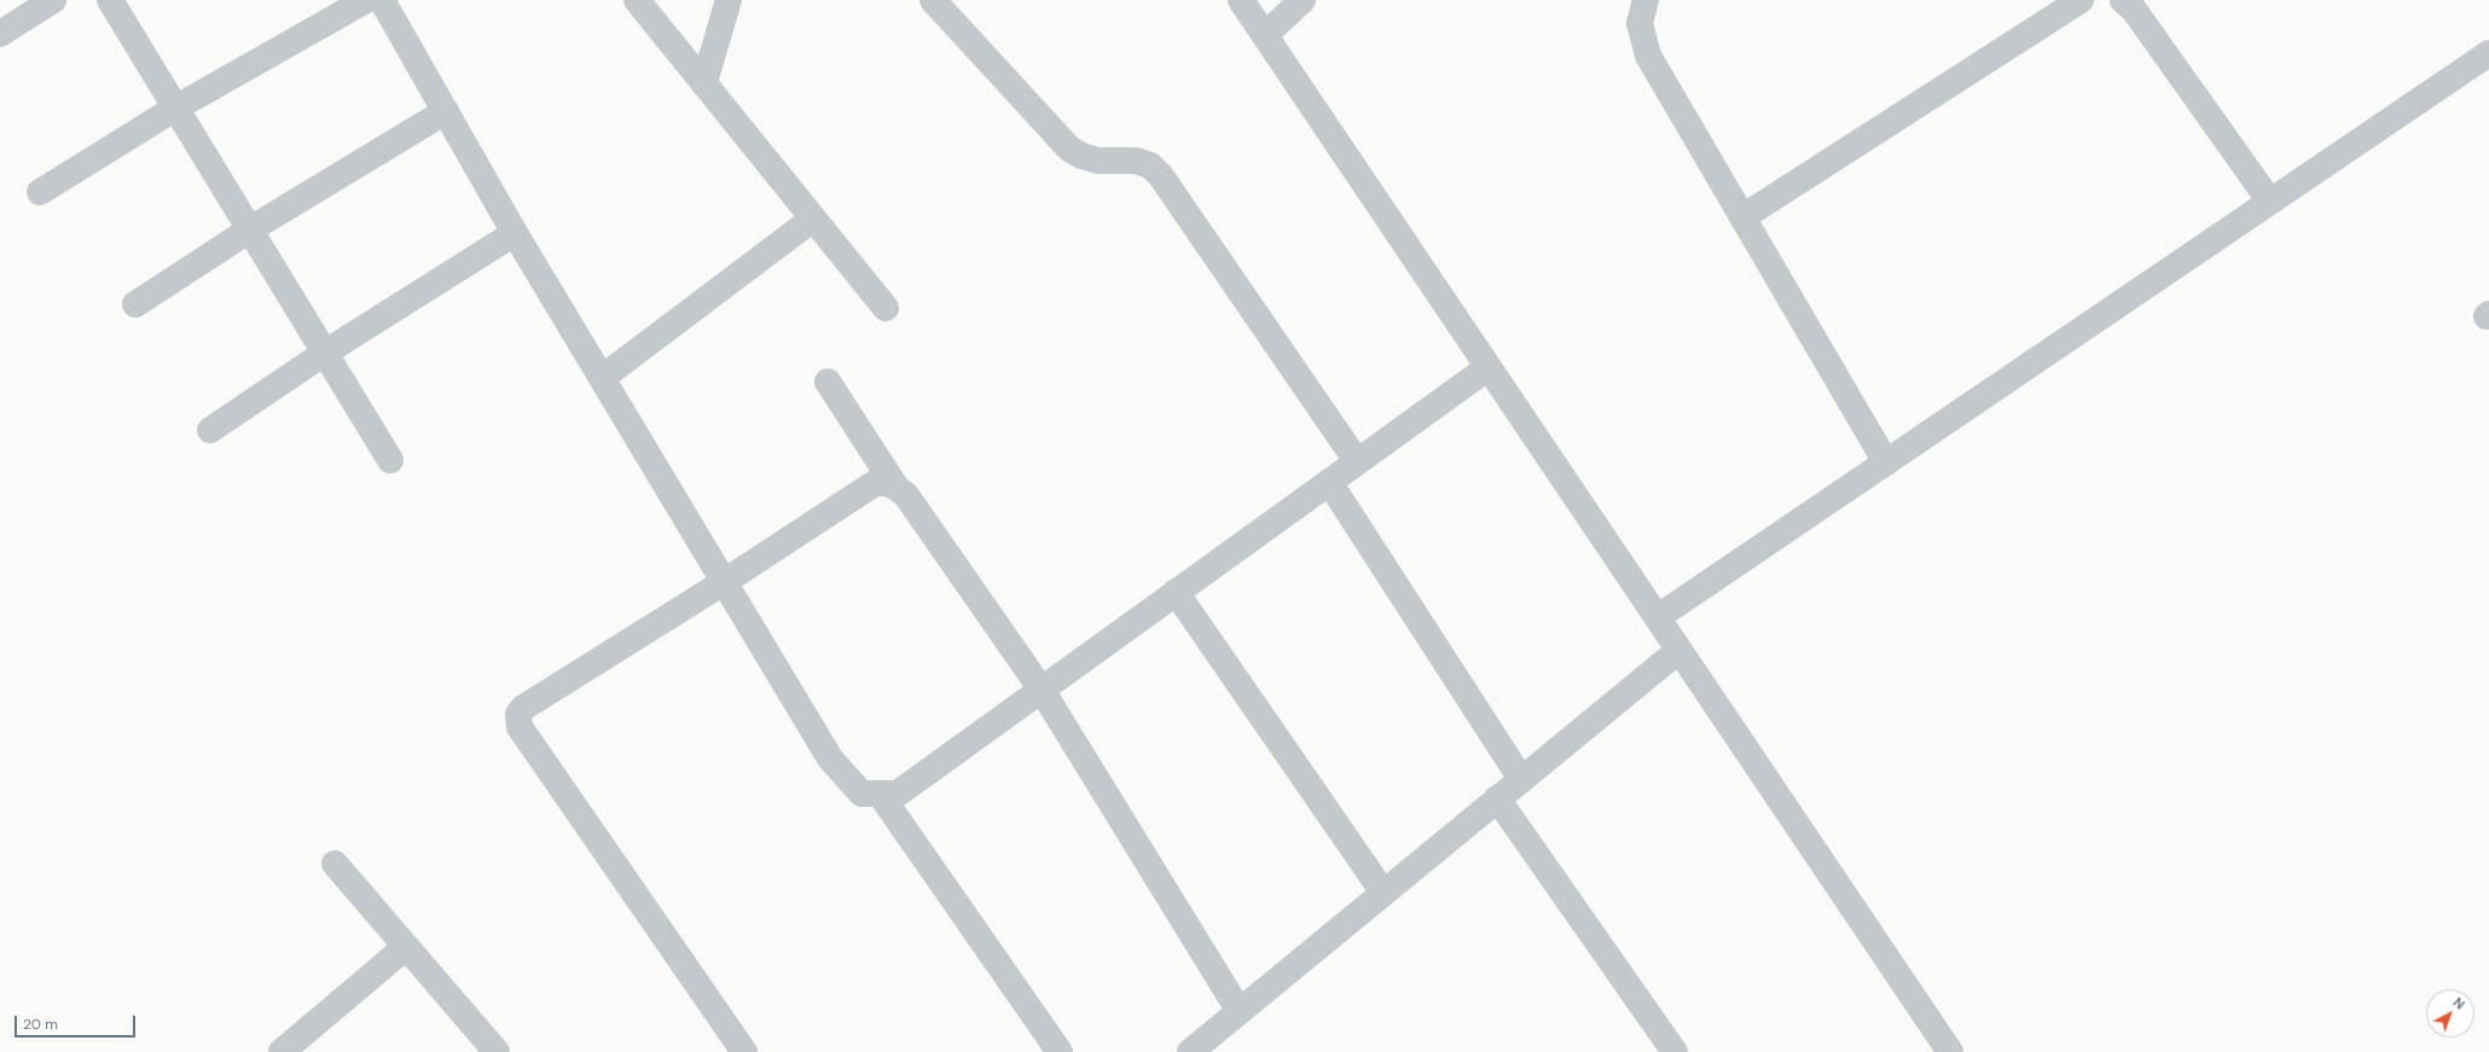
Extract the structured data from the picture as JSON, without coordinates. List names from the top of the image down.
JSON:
{
  "scale_bar": "20 m",
  "north": "top right"
}
